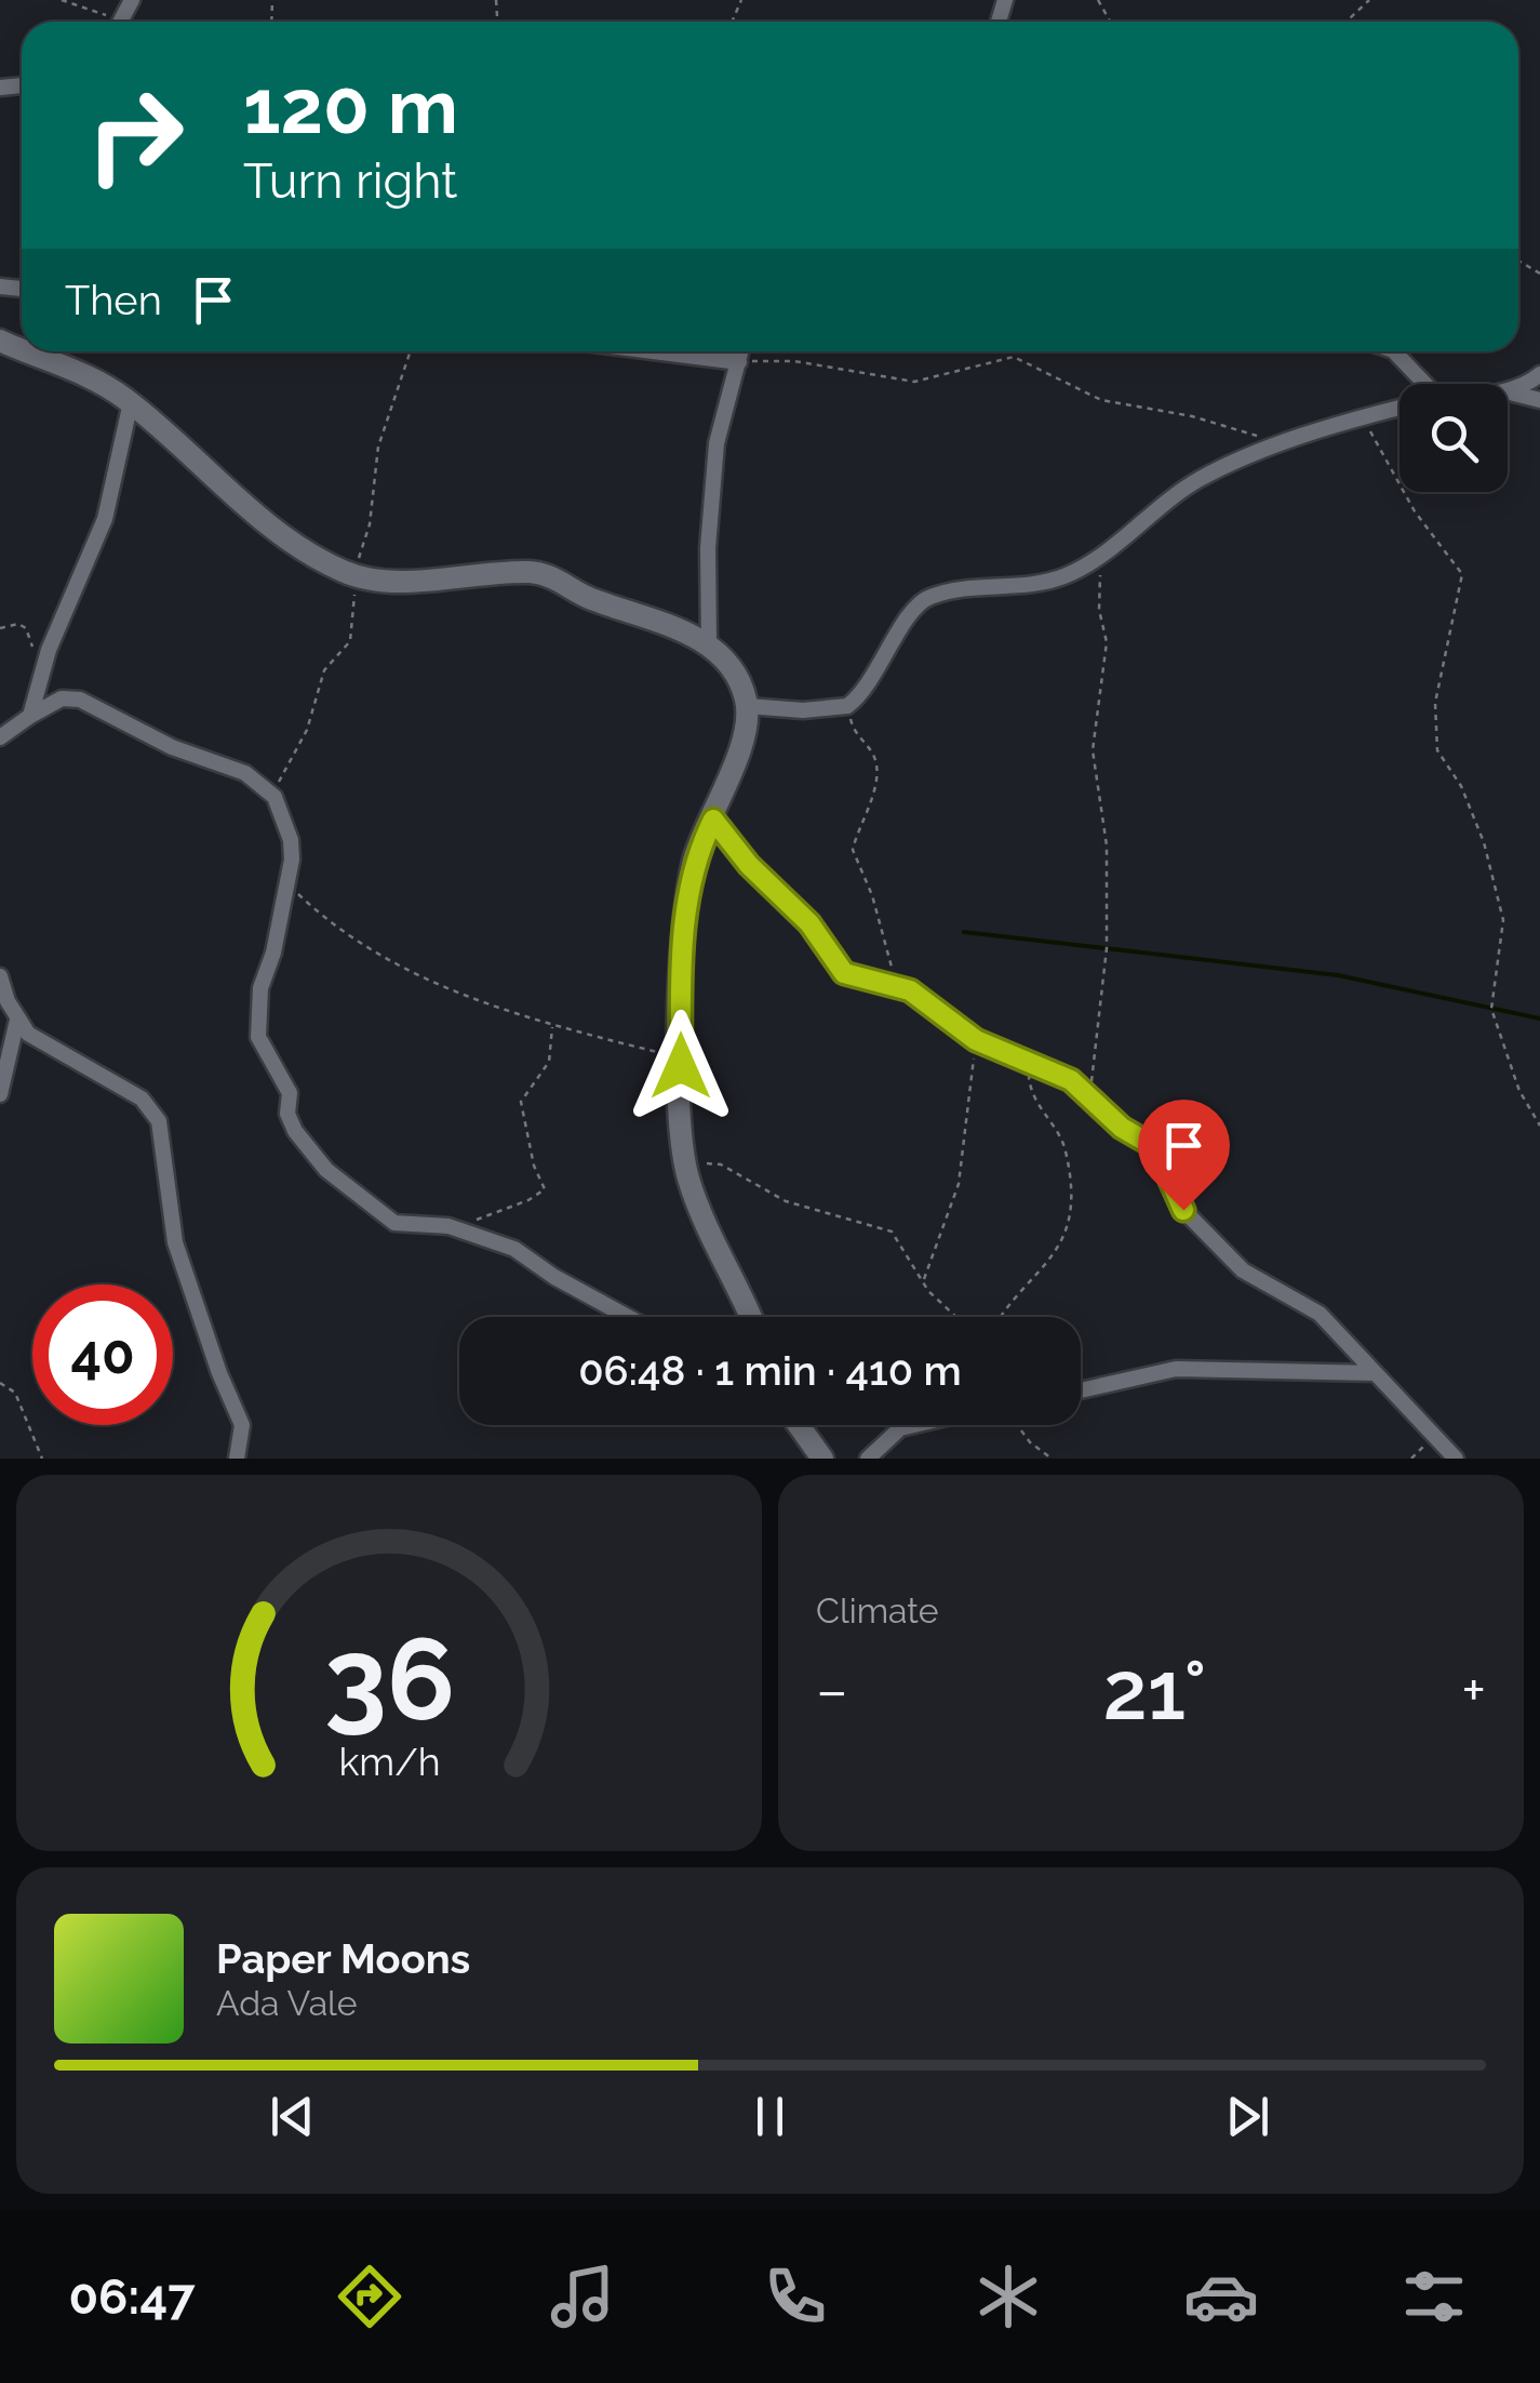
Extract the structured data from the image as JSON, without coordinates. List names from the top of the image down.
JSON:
{
  "page": {
    "turn": ["120 m", "Turn right"],
    "then": "Then",
    "limit": "40",
    "trip": "06:48 · 1 min · 410 m",
    "tile": "Climate",
    "heat": ["−", "21°", "+"],
    "song": ["Paper Moons", "Ada Vale"],
    "tabs": "06:47",
    "gauge": ["36", "km/h"]
  }
}
